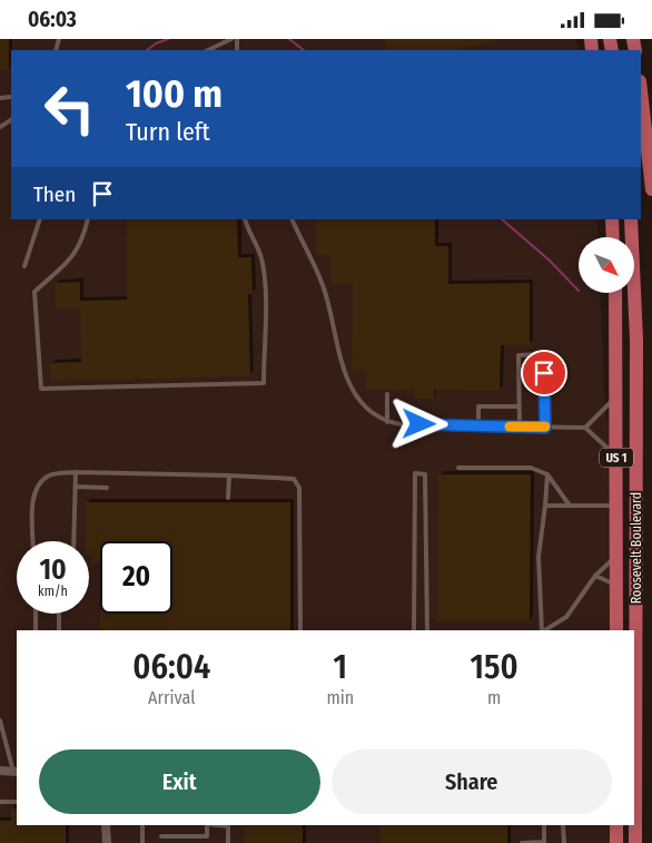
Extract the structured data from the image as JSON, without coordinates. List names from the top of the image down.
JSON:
{
  "streets": {
    "highway": ["US 1", "Roosevelt Boulevard"]
  },
  "north": "bottom right",
  "page": {
    "status": "06:03",
    "turn": ["100 m", "Turn left"],
    "then": "Then",
    "speed": "10 km/h",
    "limit": "20",
    "eta": [
      "06:04",
      "Arrival",
      "1",
      "min",
      "150",
      "m"
    ],
    "buttons": ["Exit", "Share"]
  }
}
